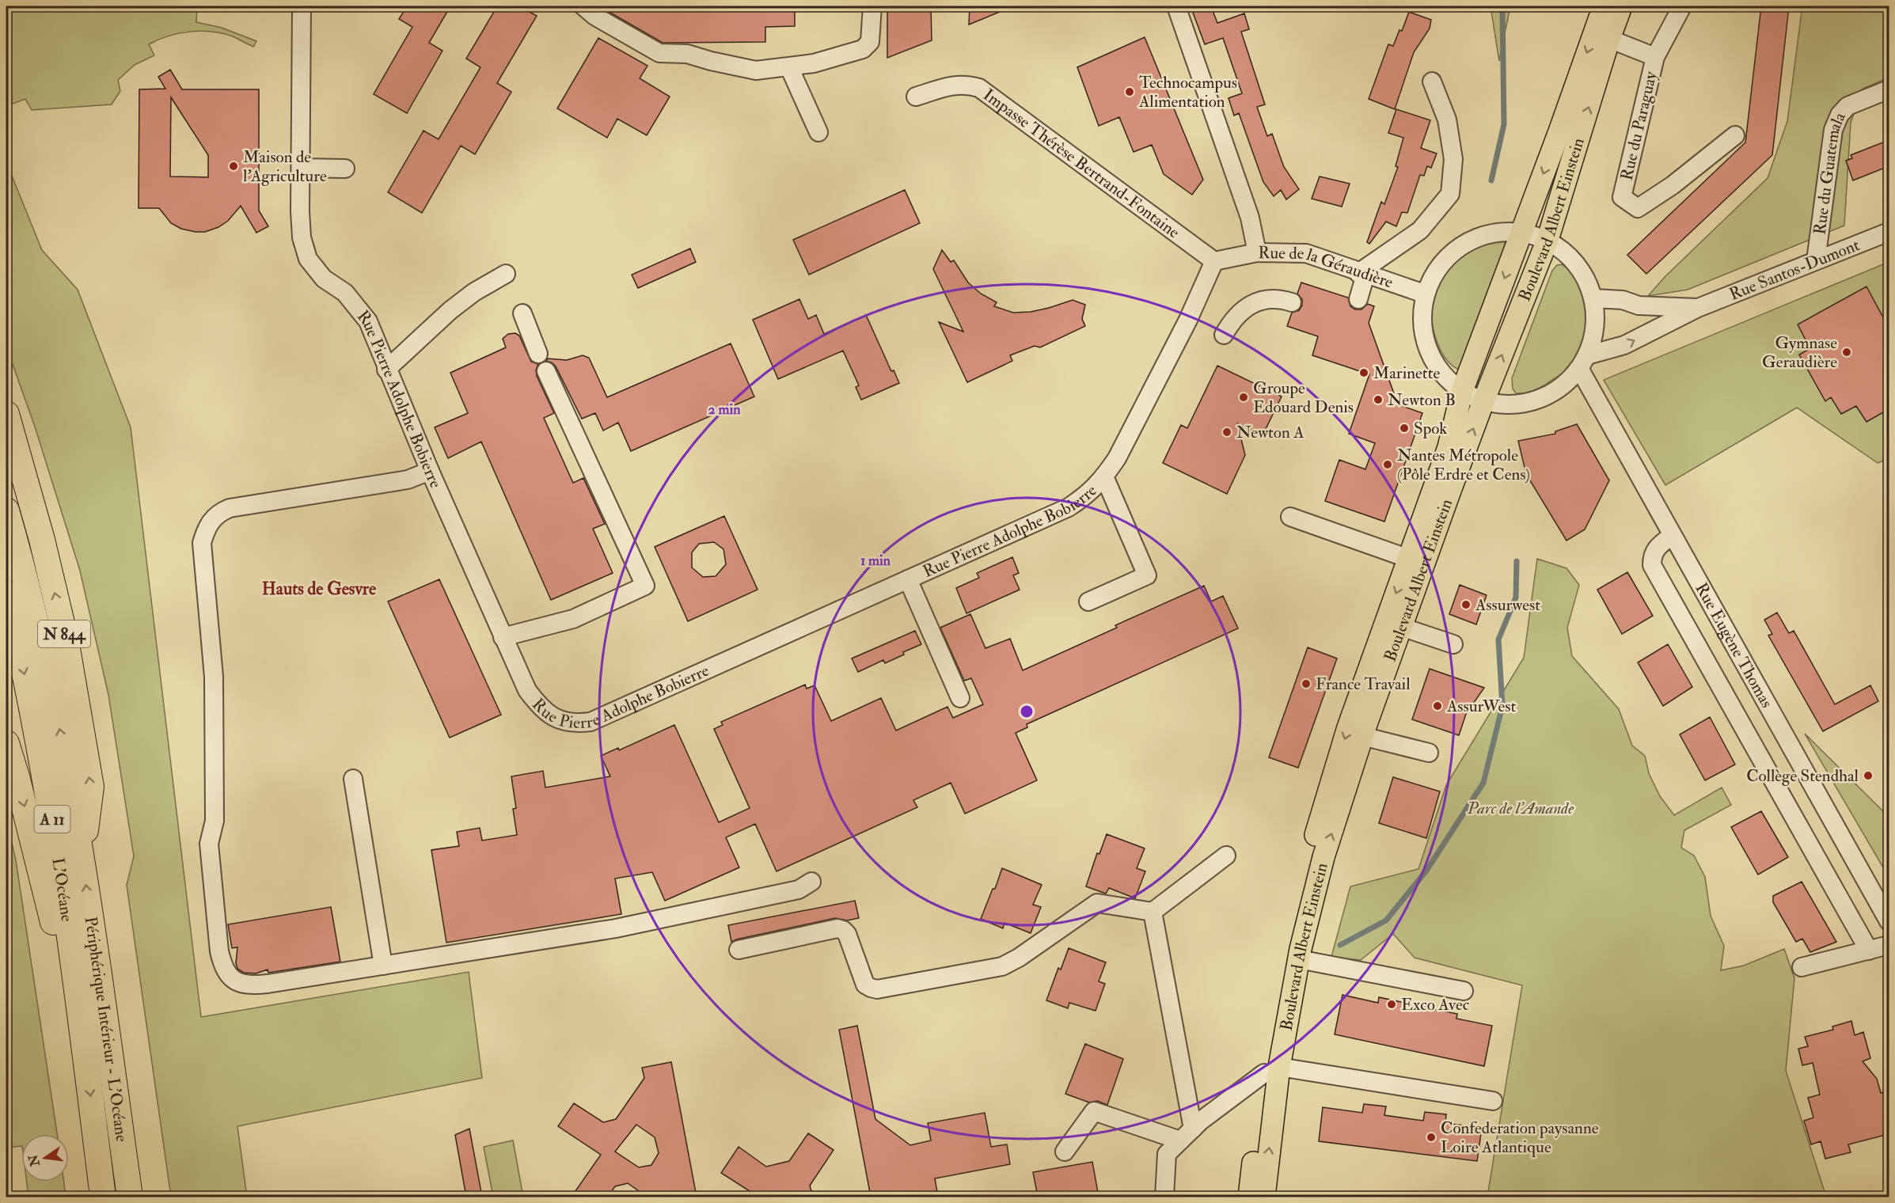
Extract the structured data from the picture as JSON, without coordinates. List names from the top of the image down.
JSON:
{
  "streets": {
    "highway": [
      "N 844",
      "A 11",
      "L’Océane",
      "Périphérique Intérieur - L’Océane"
    ],
    "main road": ["Boulevard Albert Einstein"],
    "street": [
      "Rue du Paraguay",
      "Impasse Thérèse Bertrand-Fontaine",
      "Rue du Guatemala",
      "Rue de la Géraudière",
      "Rue Santos-Dumont",
      "Rue Pierre Adolphe Bobierre",
      "Rue Eugène Thomas"
    ]
  },
  "crossings": [
    ["Rue du Paraguay", "Boulevard Albert Einstein"],
    ["Impasse Thérèse Bertrand-Fontaine", "Rue Pierre Adolphe Bobierre"],
    ["Rue du Guatemala", "Rue Santos-Dumont"],
    ["Rue Santos-Dumont", "Rue Eugène Thomas"],
    ["N 844", "L’Océane"],
    ["N 844", "Périphérique Intérieur - L’Océane"],
    ["A 11", "L’Océane"],
    ["L’Océane", "Périphérique Intérieur - L’Océane"]
  ],
  "districts": ["Hauts de Gesvre"],
  "parks": ["Parc de l'Amande"],
  "places": [
    "Technocampus Alimentation",
    "Maison de l'Agriculture",
    "Gymnase Geraudière",
    "Marinette",
    "Groupe Edouard Denis",
    "Newton B",
    "Spok",
    "Newton A",
    "Nantes Métropole (Pôle Erdre et Cens)",
    "Assurwest",
    "France Travail",
    "AssurWest",
    "Collège Stendhal",
    "Exco Avec",
    "Confederation paysanne Loire Atlantique"
  ],
  "north": "left",
  "rings": ["2 min", "1 min"]
}
